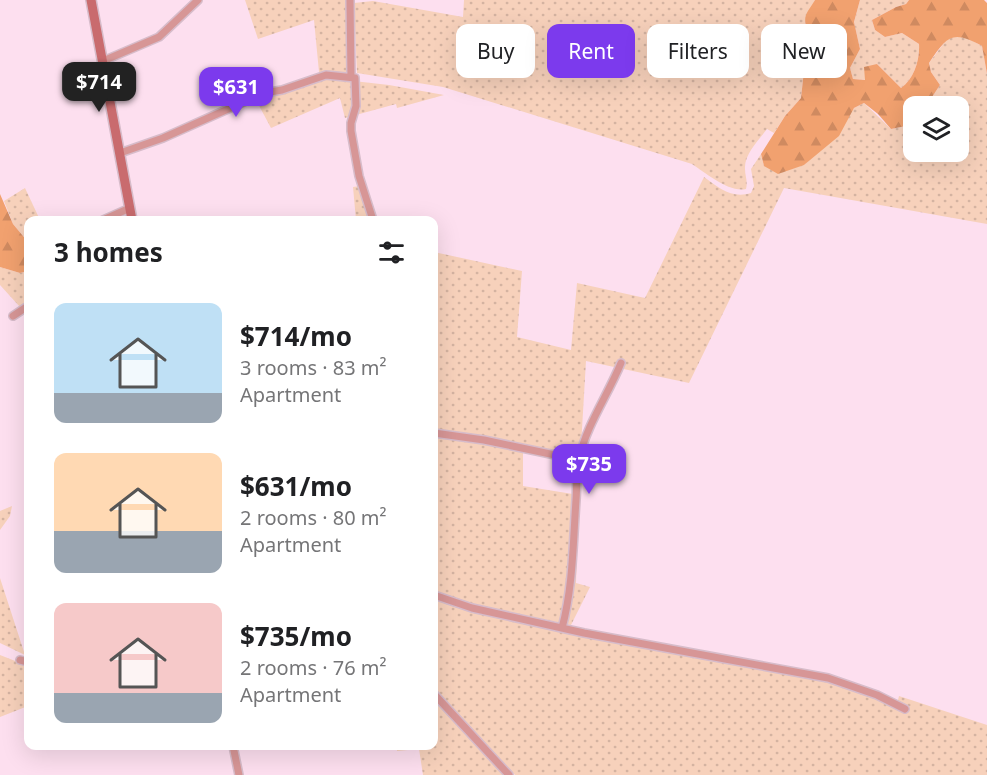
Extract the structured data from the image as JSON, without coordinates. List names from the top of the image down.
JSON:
{
  "page": {
    "chip": [
      "Buy",
      "Rent",
      "Filters",
      "New"
    ],
    "price": ["$714", "$631", "$735"],
    "heading": "3 homes",
    "list": [
      {
        "name": "$714/mo",
        "note": "3 rooms · 83 m² · Apartment"
      },
      {
        "name": "$631/mo",
        "note": "2 rooms · 80 m² · Apartment"
      },
      {
        "name": "$735/mo",
        "note": "2 rooms · 76 m² · Apartment"
      }
    ]
  }
}
